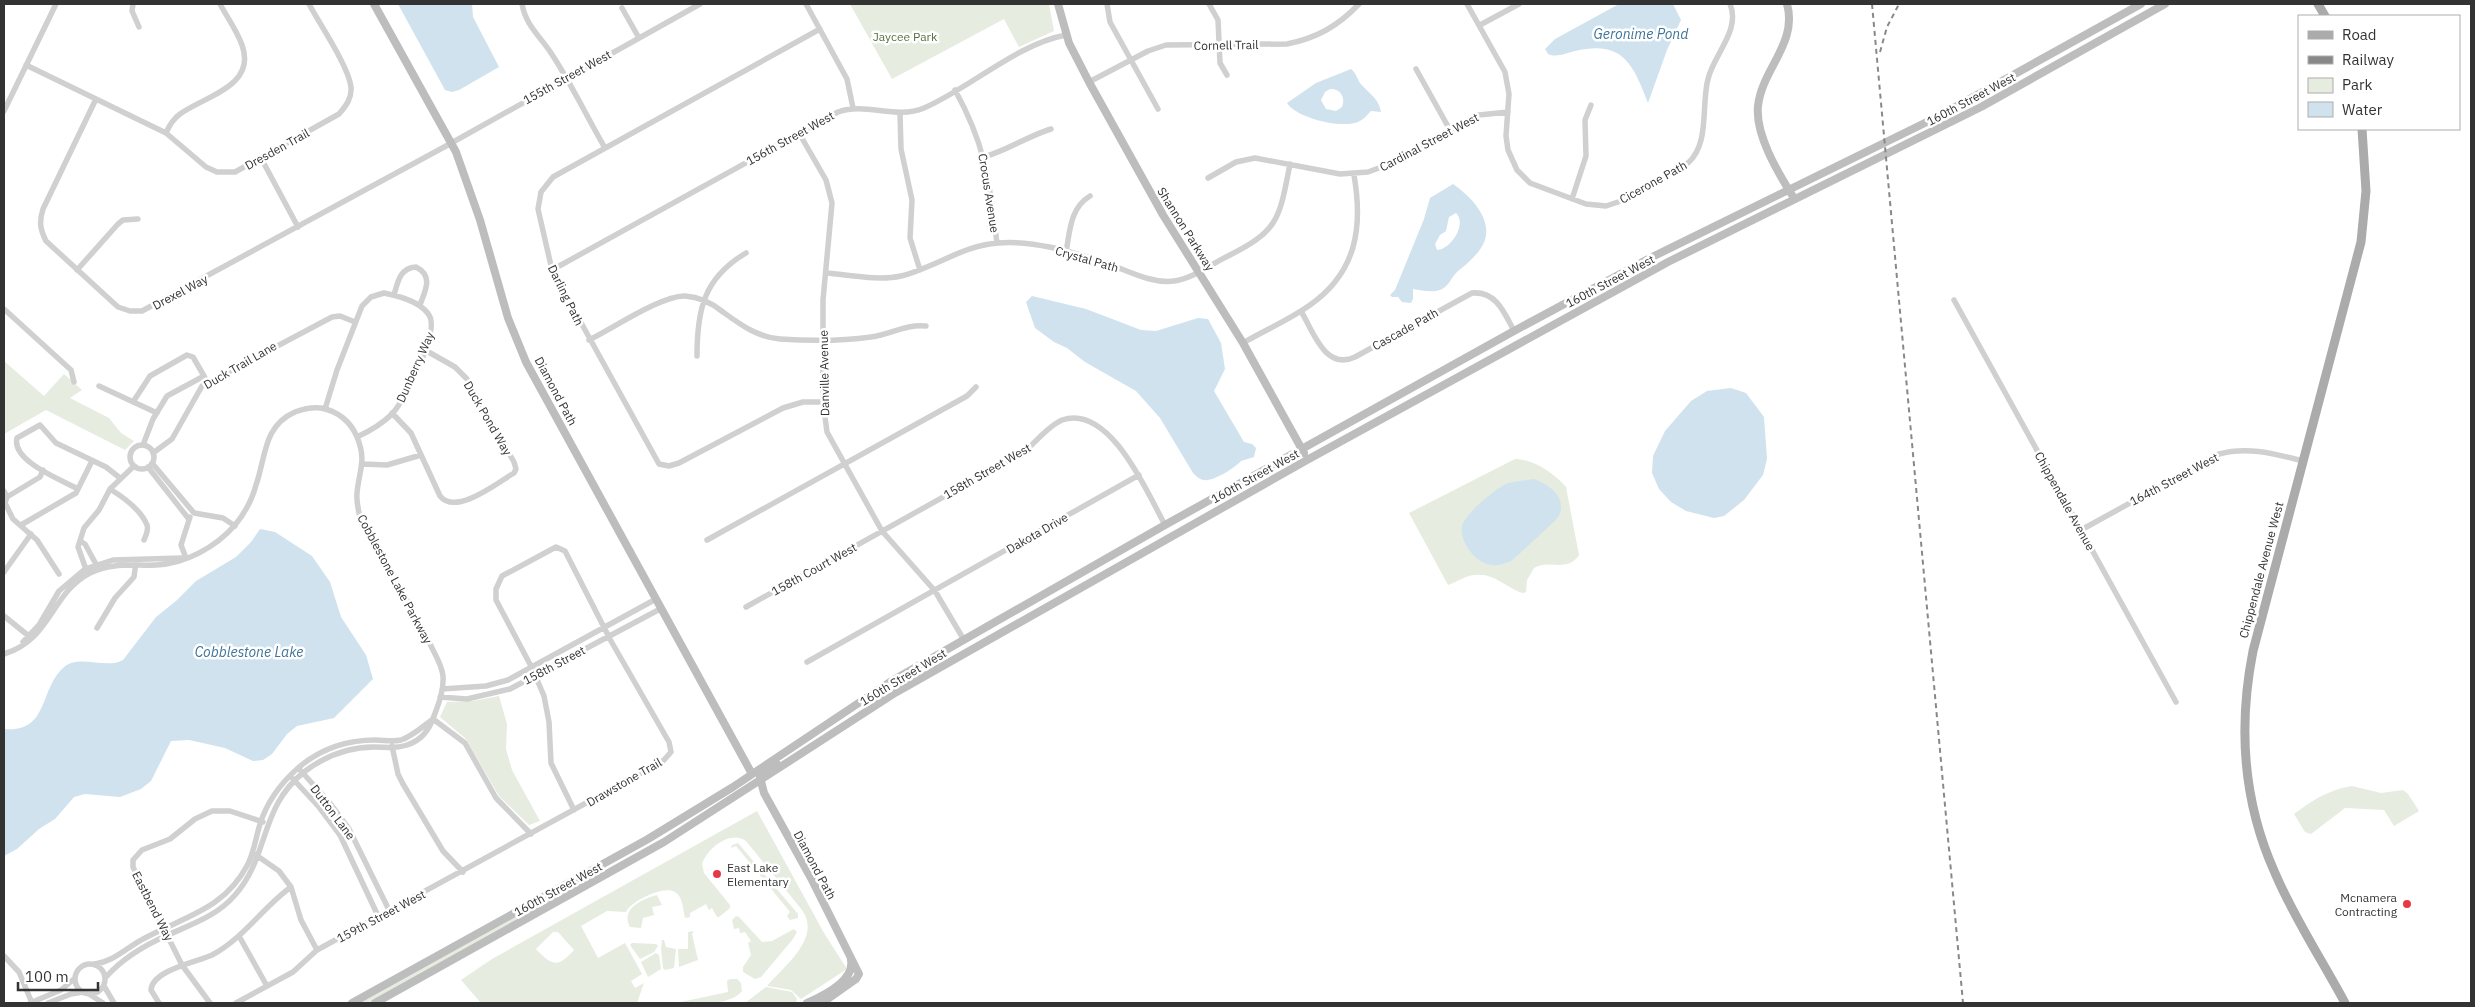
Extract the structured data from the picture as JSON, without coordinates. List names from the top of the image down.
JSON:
{
  "streets": {
    "main road": [
      "160th Street West",
      "Shannon Parkway",
      "Diamond Path",
      "Chippendale Avenue West"
    ],
    "street": [
      "Cornell Trail",
      "155th Street West",
      "156th Street West",
      "Cardinal Street West",
      "Dresden Trail",
      "Cicerone Path",
      "Crocus Avenue",
      "Crystal Path",
      "Drexel Way",
      "Darling Path",
      "Cascade Path",
      "Duck Trail Lane",
      "Dunberry Way",
      "Danville Avenue",
      "Duck Pond Way",
      "158th Street West",
      "164th Street West",
      "Chippendale Avenue",
      "Dakota Drive",
      "158th Court West",
      "Cobblestone Lake Parkway",
      "158th Street",
      "Drawstone Trail",
      "Dutton Lane",
      "Eastbend Way",
      "159th Street West"
    ]
  },
  "crossings": [
    ["Cornell Trail", "Shannon Parkway"],
    ["155th Street West", "Drexel Way"],
    ["155th Street West", "Diamond Path"],
    ["160th Street West", "Shannon Parkway"],
    ["160th Street West", "Cascade Path"],
    ["160th Street West", "Danville Avenue"],
    ["160th Street West", "Diamond Path"],
    ["156th Street West", "Crocus Avenue"],
    ["156th Street West", "Shannon Parkway"],
    ["156th Street West", "Darling Path"],
    ["156th Street West", "Danville Avenue"],
    ["Cardinal Street West", "Cicerone Path"],
    ["Cardinal Street West", "Crystal Path"],
    ["Dresden Trail", "Drexel Way"],
    ["Crocus Avenue", "Crystal Path"],
    ["Shannon Parkway", "Crystal Path"],
    ["Crystal Path", "Danville Avenue"],
    ["Darling Path", "Danville Avenue"],
    ["Dunberry Way", "Duck Pond Way"],
    ["Dunberry Way", "Cobblestone Lake Parkway"],
    ["Danville Avenue", "158th Street West"],
    ["Danville Avenue", "Dakota Drive"],
    ["Danville Avenue", "158th Court West"],
    ["Diamond Path", "158th Street"],
    ["158th Street West", "Dakota Drive"],
    ["158th Street West", "158th Court West"],
    ["164th Street West", "Chippendale Avenue"],
    ["164th Street West", "Chippendale Avenue West"],
    ["Cobblestone Lake Parkway", "158th Street"],
    ["158th Street", "Drawstone Trail"],
    ["Drawstone Trail", "159th Street West"],
    ["Dutton Lane", "159th Street West"]
  ],
  "water": ["Geronime Pond", "Cobblestone Lake"],
  "parks": ["Jaycee Park"],
  "places": ["East Lake Elementary", "Mcnamera Contracting"],
  "legend": [
    "Road",
    "Railway",
    "Park",
    "Water"
  ],
  "scale_bar": "100 m"
}
